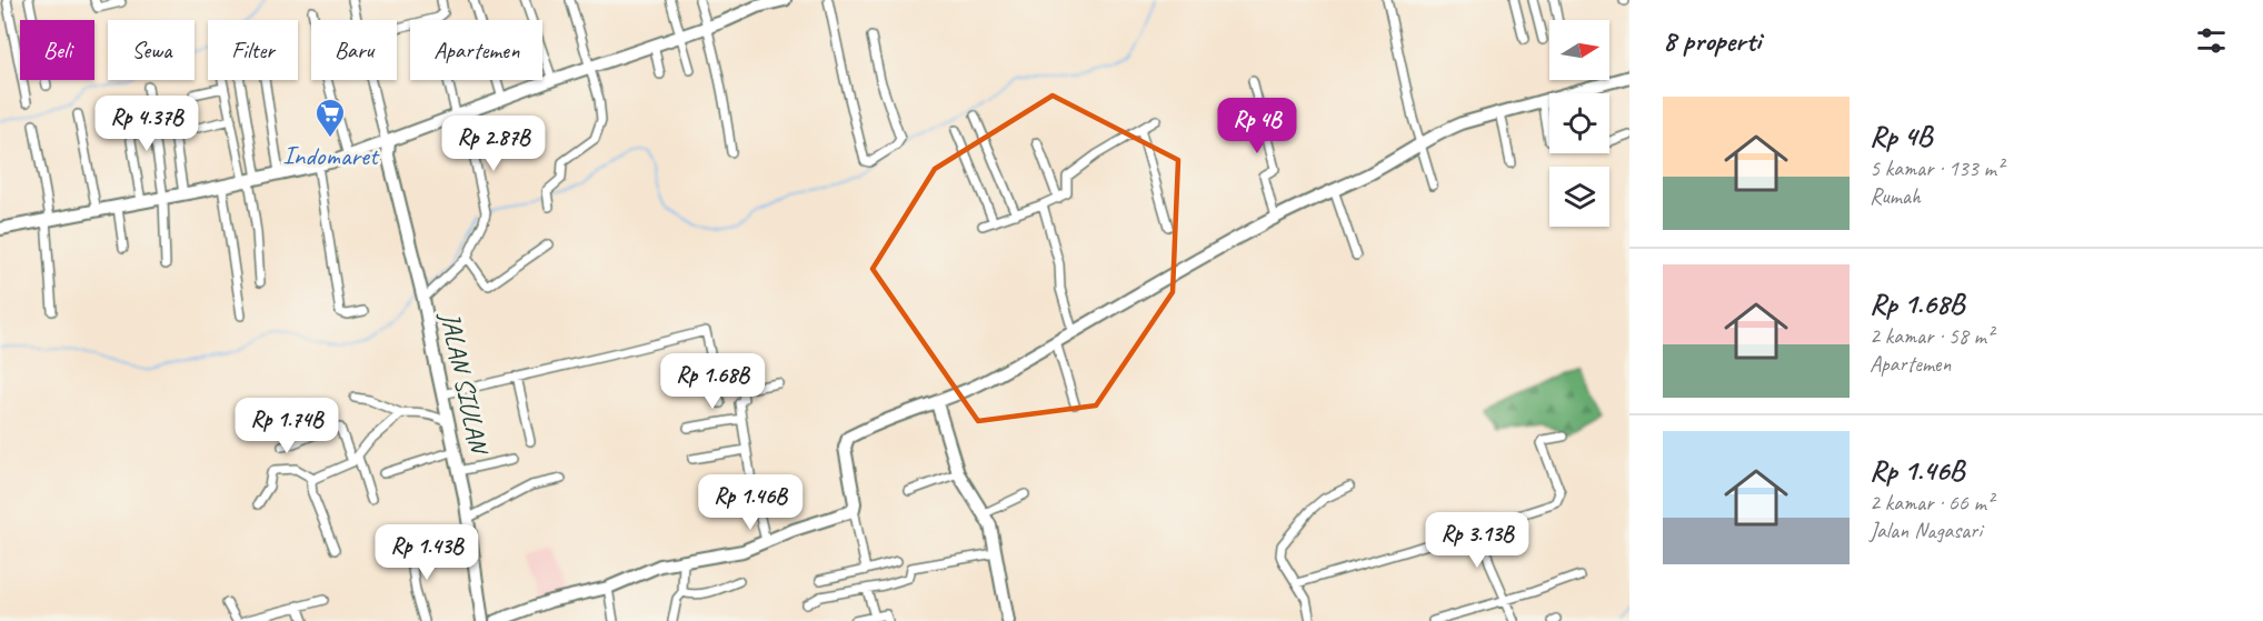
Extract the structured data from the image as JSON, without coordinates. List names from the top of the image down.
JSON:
{
  "streets": {
    "street": ["JALAN SIULAN"]
  },
  "places": {
    "supermarket": ["Indomaret"]
  },
  "north": "right",
  "page": {
    "heading": "8 properti",
    "chip": [
      "Beli",
      "Sewa",
      "Filter",
      "Baru",
      "Apartemen"
    ],
    "list": [
      {
        "name": "Rp 4B",
        "note": "5 kamar · 133 m² · Rumah"
      },
      {
        "name": "Rp 1.68B",
        "note": "2 kamar · 58 m² · Apartemen"
      },
      {
        "name": "Rp 1.46B",
        "note": "2 kamar · 66 m² · Jalan Nagasari"
      }
    ],
    "price": [
      "Rp 4.37B",
      "Rp 4B",
      "Rp 2.87B",
      "Rp 1.68B",
      "Rp 1.74B",
      "Rp 1.46B",
      "Rp 3.13B",
      "Rp 1.43B"
    ]
  }
}
